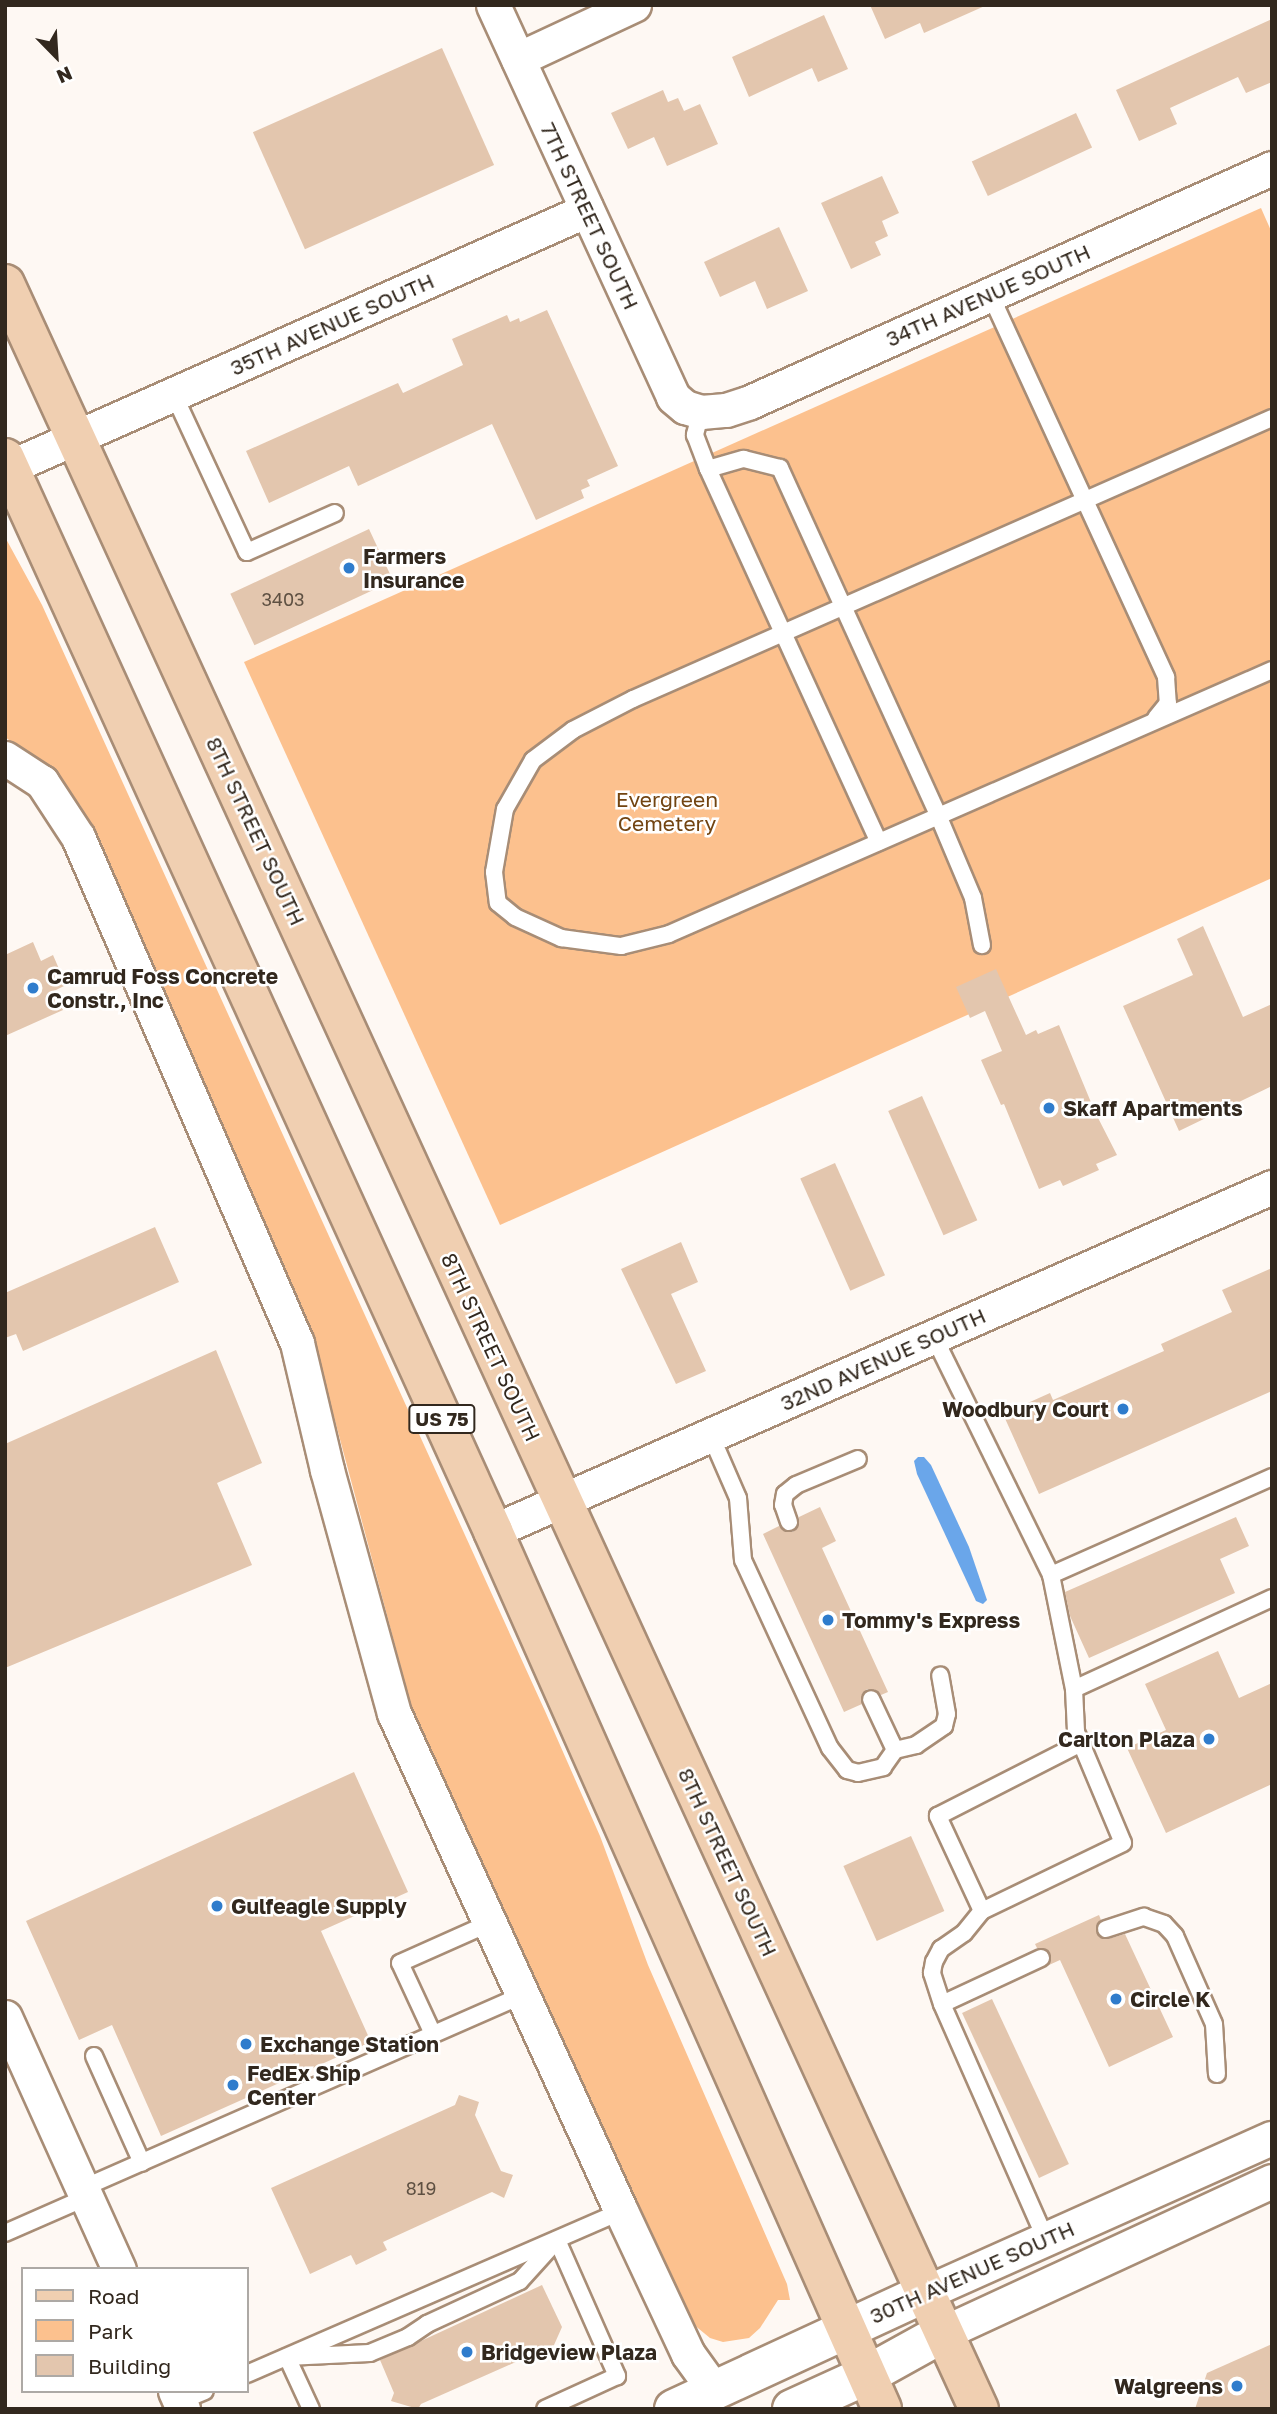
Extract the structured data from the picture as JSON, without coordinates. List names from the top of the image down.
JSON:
{
  "streets": {
    "main road": ["8TH STREET SOUTH", "US 75"],
    "street": [
      "7TH STREET SOUTH",
      "34TH AVENUE SOUTH",
      "35TH AVENUE SOUTH",
      "32ND AVENUE SOUTH",
      "30TH AVENUE SOUTH"
    ]
  },
  "crossings": [
    ["7TH STREET SOUTH", "34TH AVENUE SOUTH"],
    ["7TH STREET SOUTH", "35TH AVENUE SOUTH"],
    ["35TH AVENUE SOUTH", "8TH STREET SOUTH"],
    ["35TH AVENUE SOUTH", "US 75"],
    ["8TH STREET SOUTH", "32ND AVENUE SOUTH"],
    ["8TH STREET SOUTH", "30TH AVENUE SOUTH"],
    ["32ND AVENUE SOUTH", "US 75"],
    ["US 75", "30TH AVENUE SOUTH"]
  ],
  "parks": ["Evergreen Cemetery"],
  "places": [
    "Farmers Insurance",
    "Camrud Foss Concrete Constr., Inc",
    "Skaff Apartments",
    "Woodbury Court",
    "Tommy's Express",
    "Carlton Plaza",
    "Gulfeagle Supply",
    "Circle K",
    "Exchange Station",
    "FedEx Ship Center",
    "Bridgeview Plaza",
    "Walgreens"
  ],
  "house_numbers": ["3403", "819"],
  "legend": ["Road", "Park", "Building"],
  "north": "bottom right"
}
